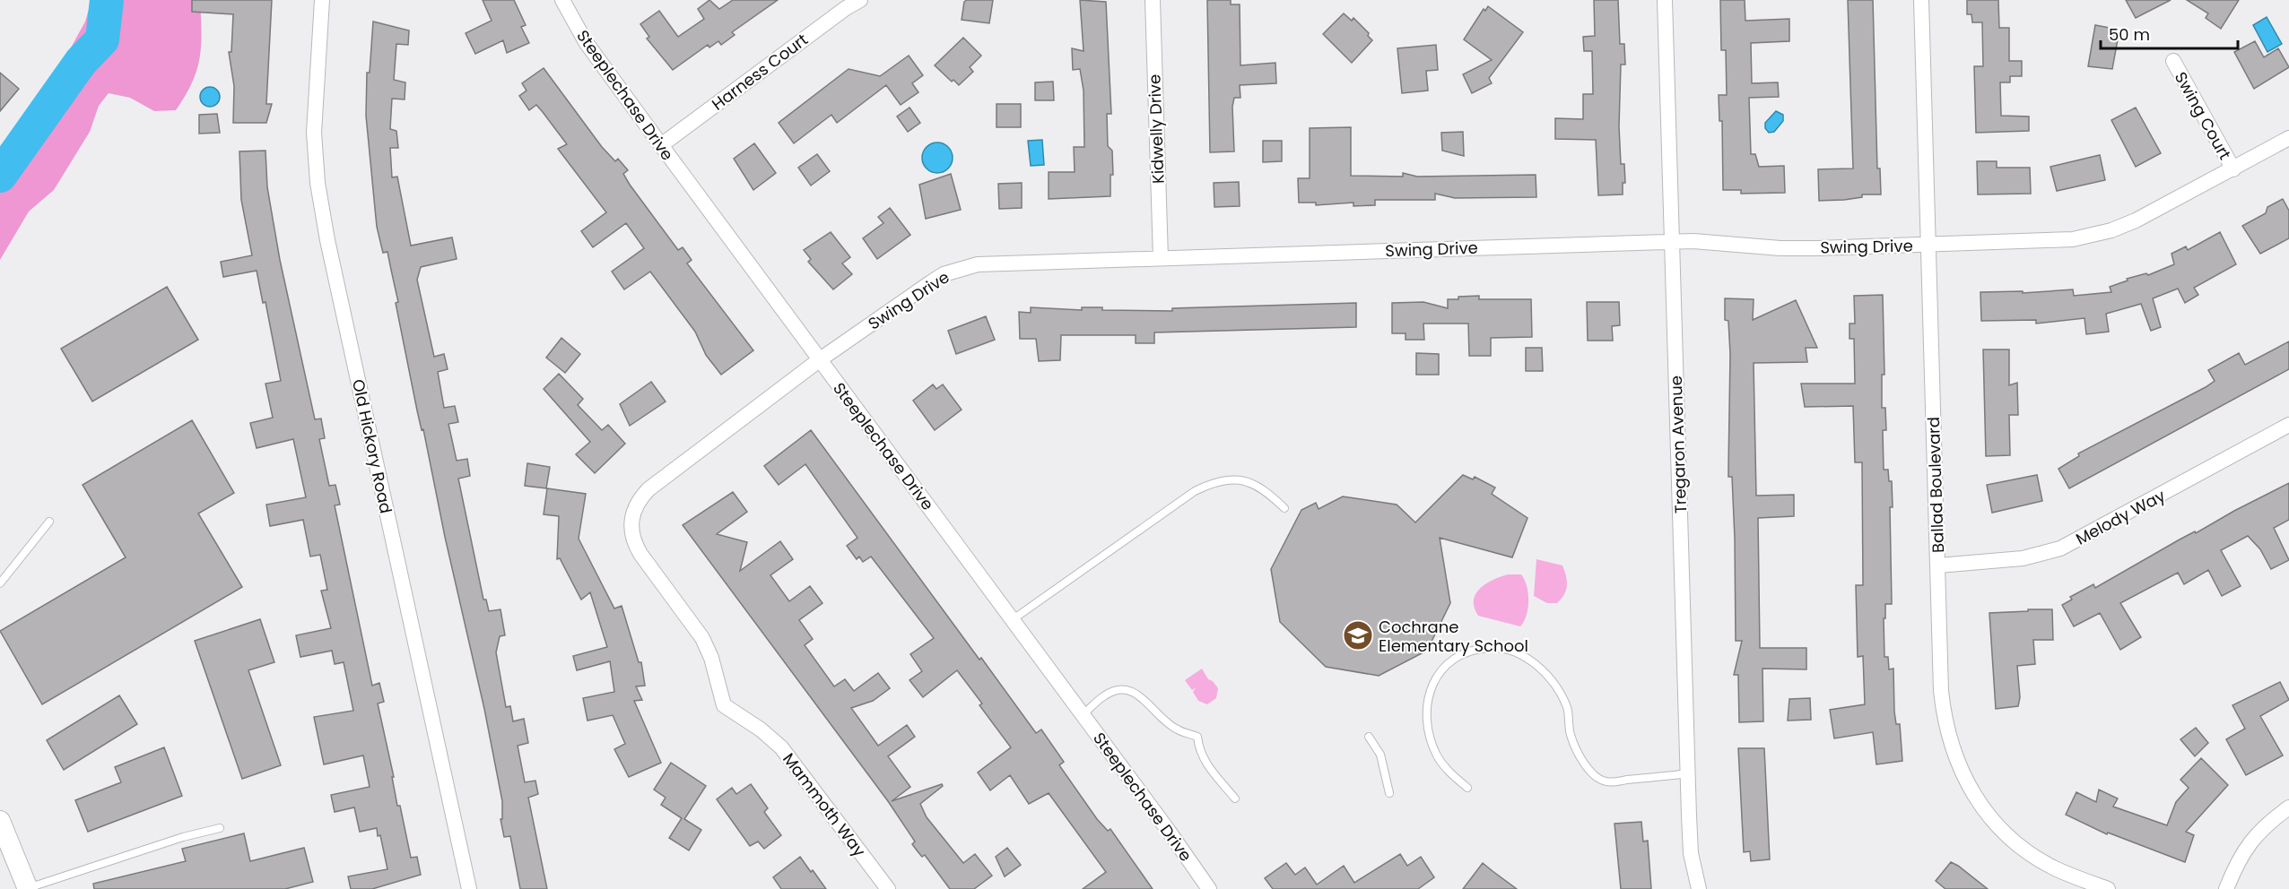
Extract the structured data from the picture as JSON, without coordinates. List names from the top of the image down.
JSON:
{
  "streets": {
    "street": [
      "Harness Court",
      "Steeplechase Drive",
      "Swing Court",
      "Kidwelly Drive",
      "Swing Drive",
      "Tregaron Avenue",
      "Old Hickory Road",
      "Ballad Boulevard",
      "Melody Way",
      "Mammoth Way"
    ]
  },
  "crossings": [
    ["Harness Court", "Steeplechase Drive"],
    ["Steeplechase Drive", "Swing Drive"],
    ["Swing Court", "Swing Drive"],
    ["Kidwelly Drive", "Swing Drive"],
    ["Swing Drive", "Tregaron Avenue"],
    ["Swing Drive", "Ballad Boulevard"],
    ["Swing Drive", "Mammoth Way"],
    ["Ballad Boulevard", "Melody Way"]
  ],
  "places": {
    "school or university": ["Cochrane Elementary School"]
  },
  "scale_bar": "50 m"
}
